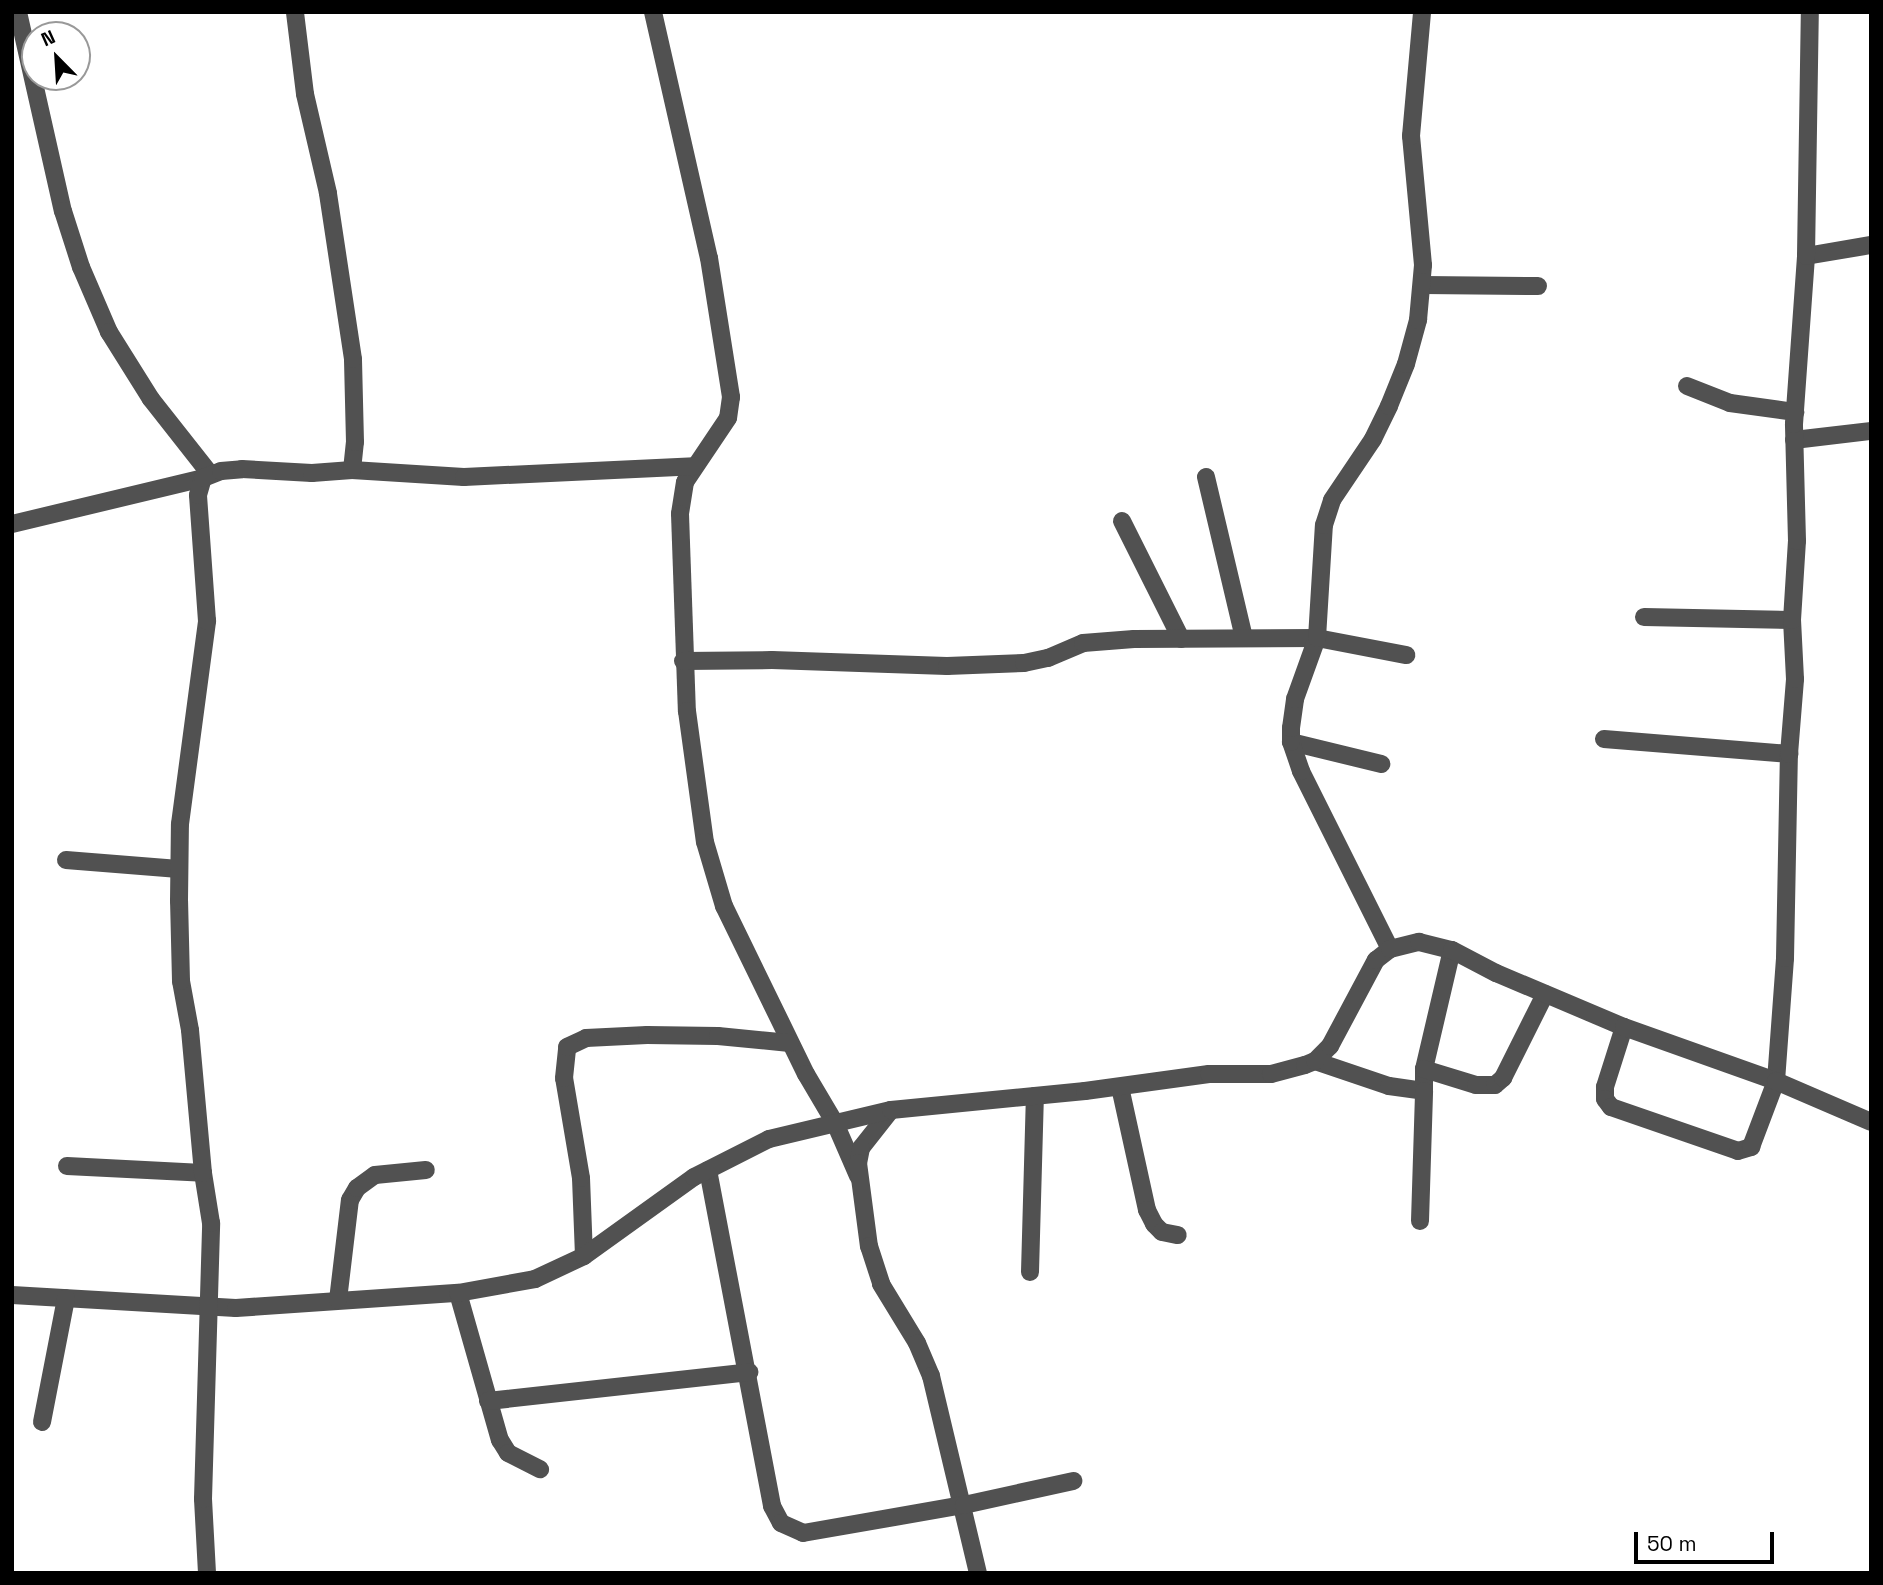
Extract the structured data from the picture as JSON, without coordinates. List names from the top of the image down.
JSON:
{
  "scale_bar": "50 m",
  "north": "top left"
}
